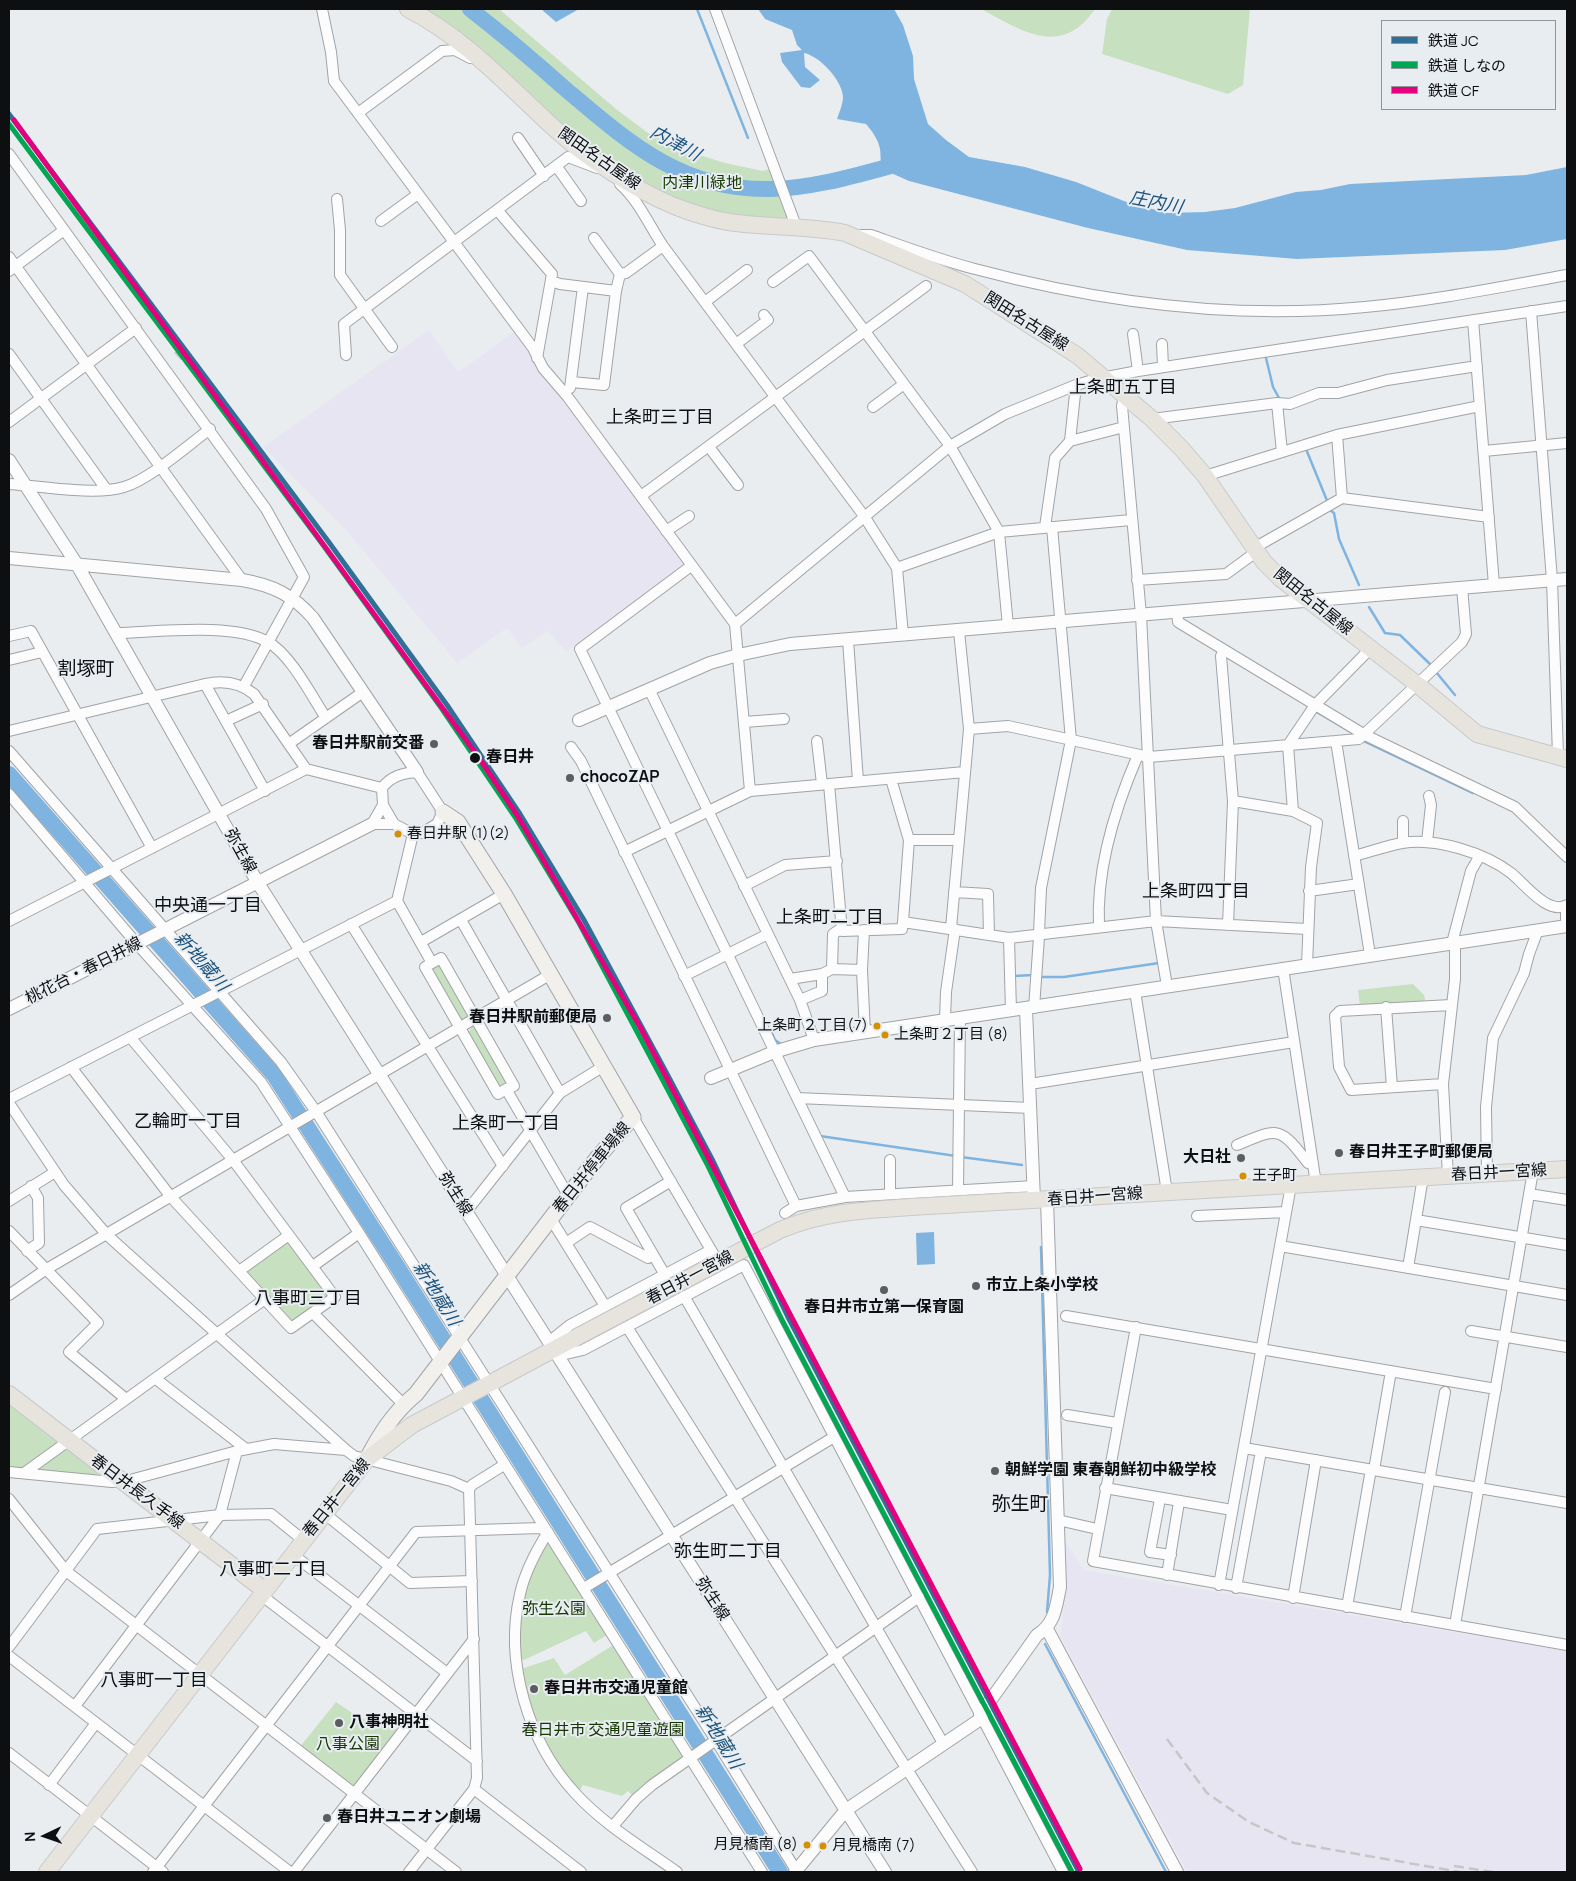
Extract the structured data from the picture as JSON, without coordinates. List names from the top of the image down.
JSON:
{
  "streets": {
    "main road": [
      "関田名古屋線",
      "春日井停車場線",
      "春日井一宮線",
      "春日井長久手線"
    ],
    "street": ["弥生線", "桃花台・春日井線"]
  },
  "crossings": [
    ["弥生線", "桃花台・春日井線"],
    ["弥生線", "春日井停車場線"],
    ["弥生線", "春日井一宮線"],
    ["春日井停車場線", "春日井一宮線"],
    ["春日井一宮線", "春日井長久手線"]
  ],
  "districts": [
    "上条町五丁目",
    "上条町三丁目",
    "割塚町",
    "上条町四丁目",
    "中央通一丁目",
    "上条町二丁目",
    "乙輪町一丁目",
    "上条町一丁目",
    "八事町三丁目",
    "弥生町",
    "弥生町二丁目",
    "八事町二丁目",
    "八事町一丁目"
  ],
  "water": ["内津川", "庄内川", "新地蔵川"],
  "parks": [
    "内津川緑地",
    "弥生公園",
    "春日井市 交通児童遊園",
    "八事公園"
  ],
  "places": [
    "春日井駅前交番",
    "春日井",
    "chocoZAP",
    "春日井駅 (1)(2)",
    "春日井駅前郵便局",
    "上条町２丁目(7)",
    "上条町２丁目 (8)",
    "春日井王子町郵便局",
    "大日社",
    "王子町",
    "市立上条小学校",
    "春日井市立第一保育園",
    "朝鮮学園 東春朝鮮初中級学校",
    "春日井市交通児童館",
    "八事神明社",
    "春日井ユニオン劇場",
    "月見橋南 (8)",
    "月見橋南 (7)"
  ],
  "lines": ["rail line JC", "rail line CF", "rail line しなの"],
  "legend": ["鉄道 JC", "鉄道 しなの", "鉄道 CF"],
  "north": "left"
}
